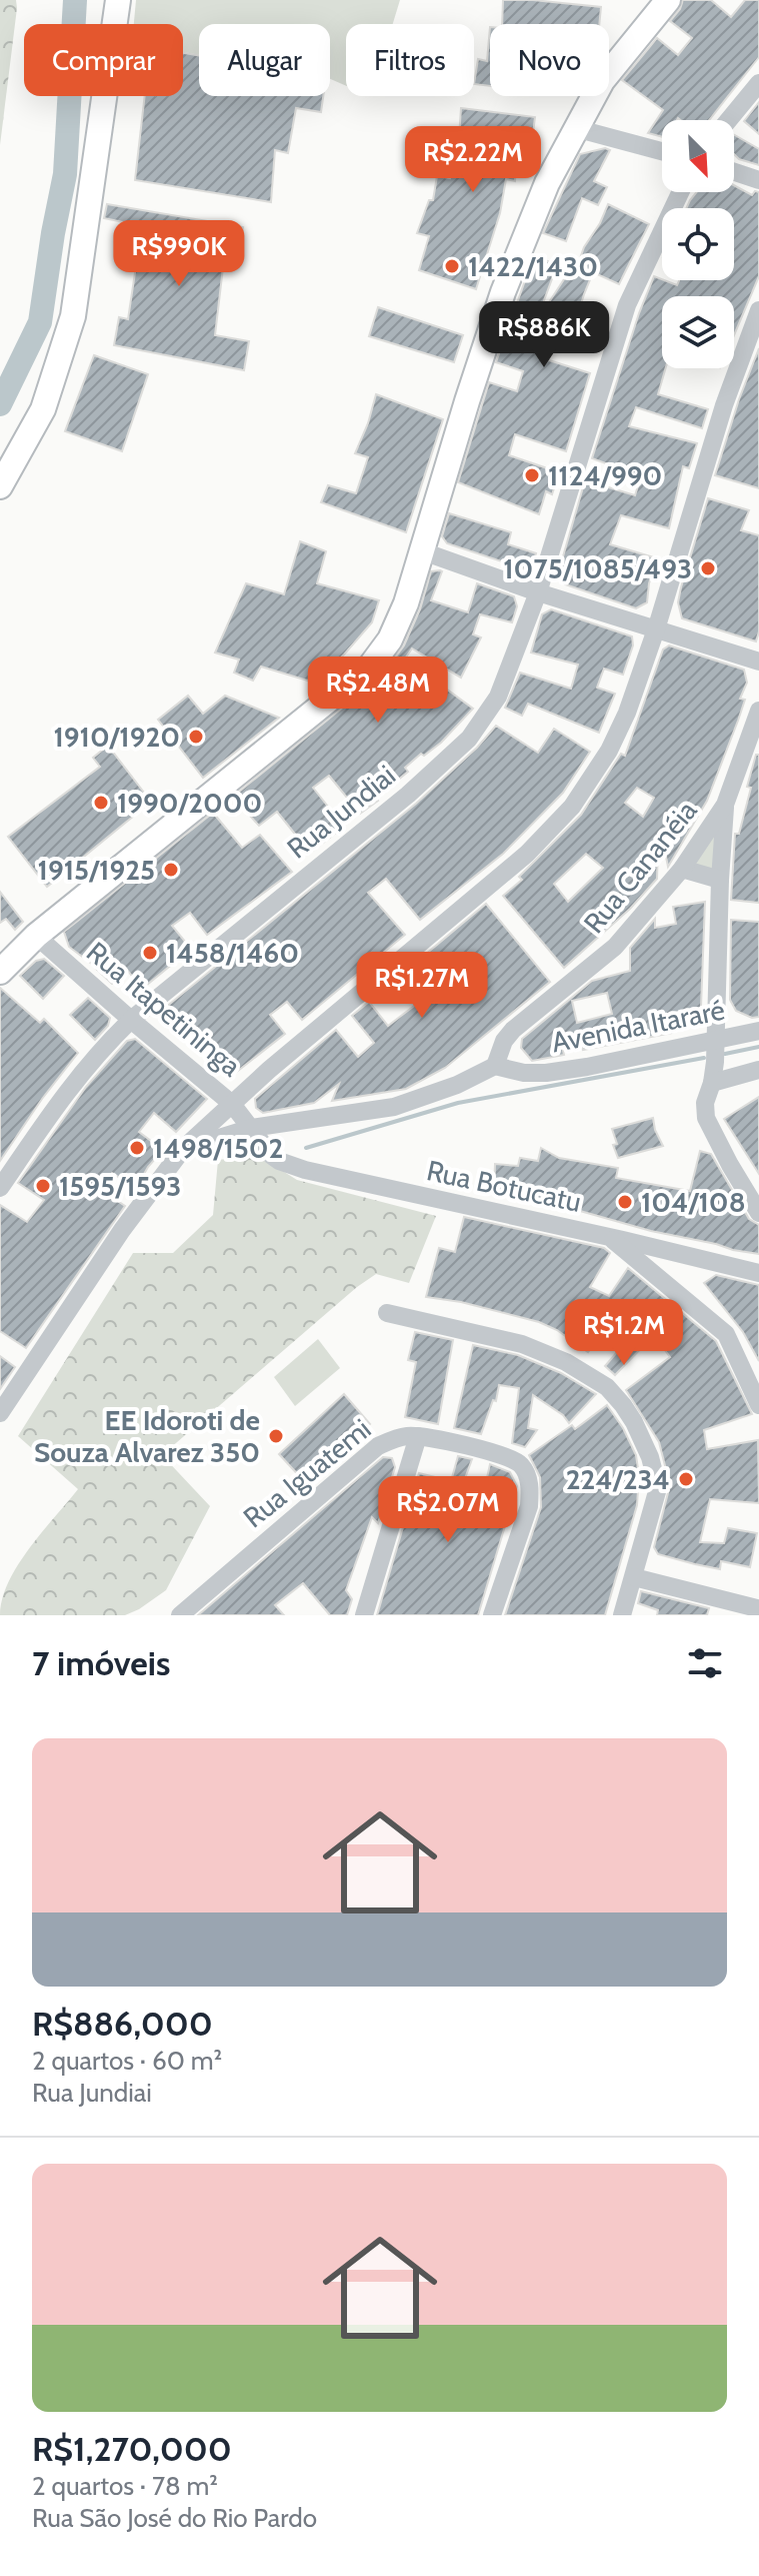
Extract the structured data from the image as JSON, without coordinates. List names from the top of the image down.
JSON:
{
  "streets": {
    "street": [
      "Rua Jundiai",
      "Rua Cananéia",
      "Rua Itapetininga",
      "Avenida Itararé",
      "Rua Botucatu",
      "Rua Iguatemi"
    ]
  },
  "crossings": [
    ["Rua Jundiai", "Rua Itapetininga"],
    ["Rua Cananéia", "Avenida Itararé"],
    ["Rua Itapetininga", "Rua Botucatu"]
  ],
  "places": [
    "1422/1430",
    "1124/990",
    "1075/1085/493",
    "1910/1920",
    "1990/2000",
    "1915/1925",
    "1458/1460",
    "1498/1502",
    "1595/1593",
    "104/108",
    "EE Idoroti de Souza Alvarez 350",
    "224/234"
  ],
  "north": "bottom right",
  "page": {
    "chip": [
      "Comprar",
      "Alugar",
      "Filtros",
      "Novo"
    ],
    "price": [
      "R$2.22M",
      "R$990K",
      "R$886K",
      "R$2.48M",
      "R$1.27M",
      "R$1.2M",
      "R$2.07M"
    ],
    "heading": "7 imóveis",
    "list": [
      {
        "name": "R$886,000",
        "note": "2 quartos · 60 m² · Rua Jundiai"
      },
      {
        "name": "R$1,270,000",
        "note": "2 quartos · 78 m² · Rua São José do Rio Pardo"
      }
    ]
  }
}
